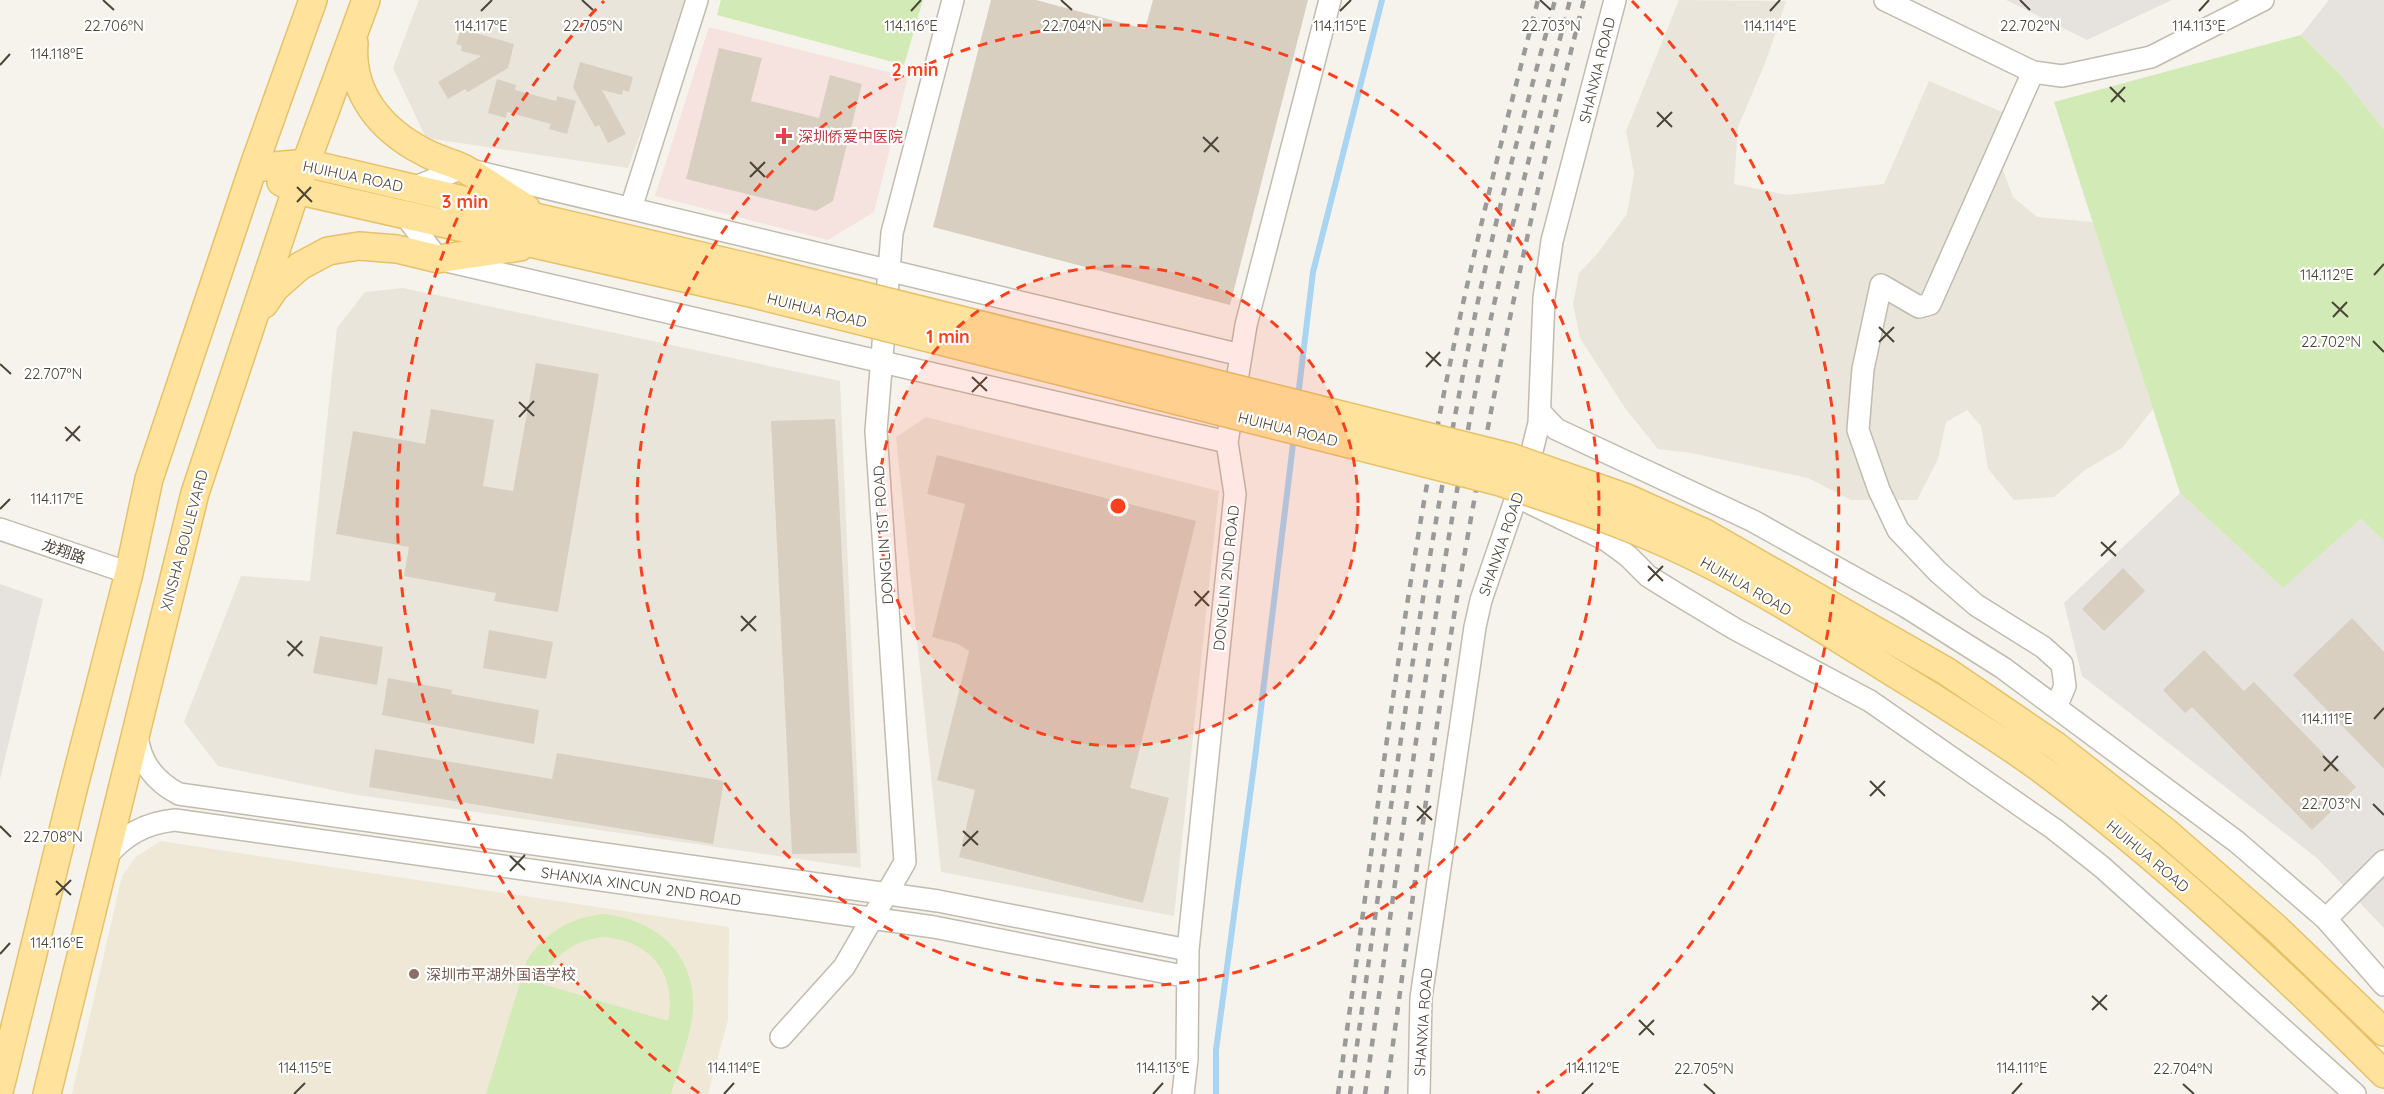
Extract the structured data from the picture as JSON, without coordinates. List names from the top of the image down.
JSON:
{
  "streets": {
    "main road": ["HUIHUA ROAD", "XINSHA BOULEVARD"],
    "street": [
      "SHANXIA ROAD",
      "DONGLIN 1ST ROAD",
      "龙翔路",
      "DONGLIN 2ND ROAD",
      "SHANXIA XINCUN 2ND ROAD"
    ]
  },
  "crossings": [
    ["HUIHUA ROAD", "XINSHA BOULEVARD"],
    ["DONGLIN 1ST ROAD", "SHANXIA XINCUN 2ND ROAD"],
    ["XINSHA BOULEVARD", "SHANXIA XINCUN 2ND ROAD"],
    ["DONGLIN 2ND ROAD", "SHANXIA XINCUN 2ND ROAD"]
  ],
  "places": {
    "health": ["深圳侨爱中医院"],
    "other": ["深圳市平湖外国语学校"]
  },
  "coordinates": [
    "22.706°N",
    "22.705°N",
    "22.704°N",
    "22.702°N",
    "22.703°N",
    "114.114°E",
    "114.117°E",
    "114.116°E",
    "114.115°E",
    "114.113°E",
    "114.118°E",
    "114.112°E",
    "22.707°N",
    "114.111°E",
    "22.708°N"
  ],
  "rings": ["2 min", "3 min", "1 min"]
}
